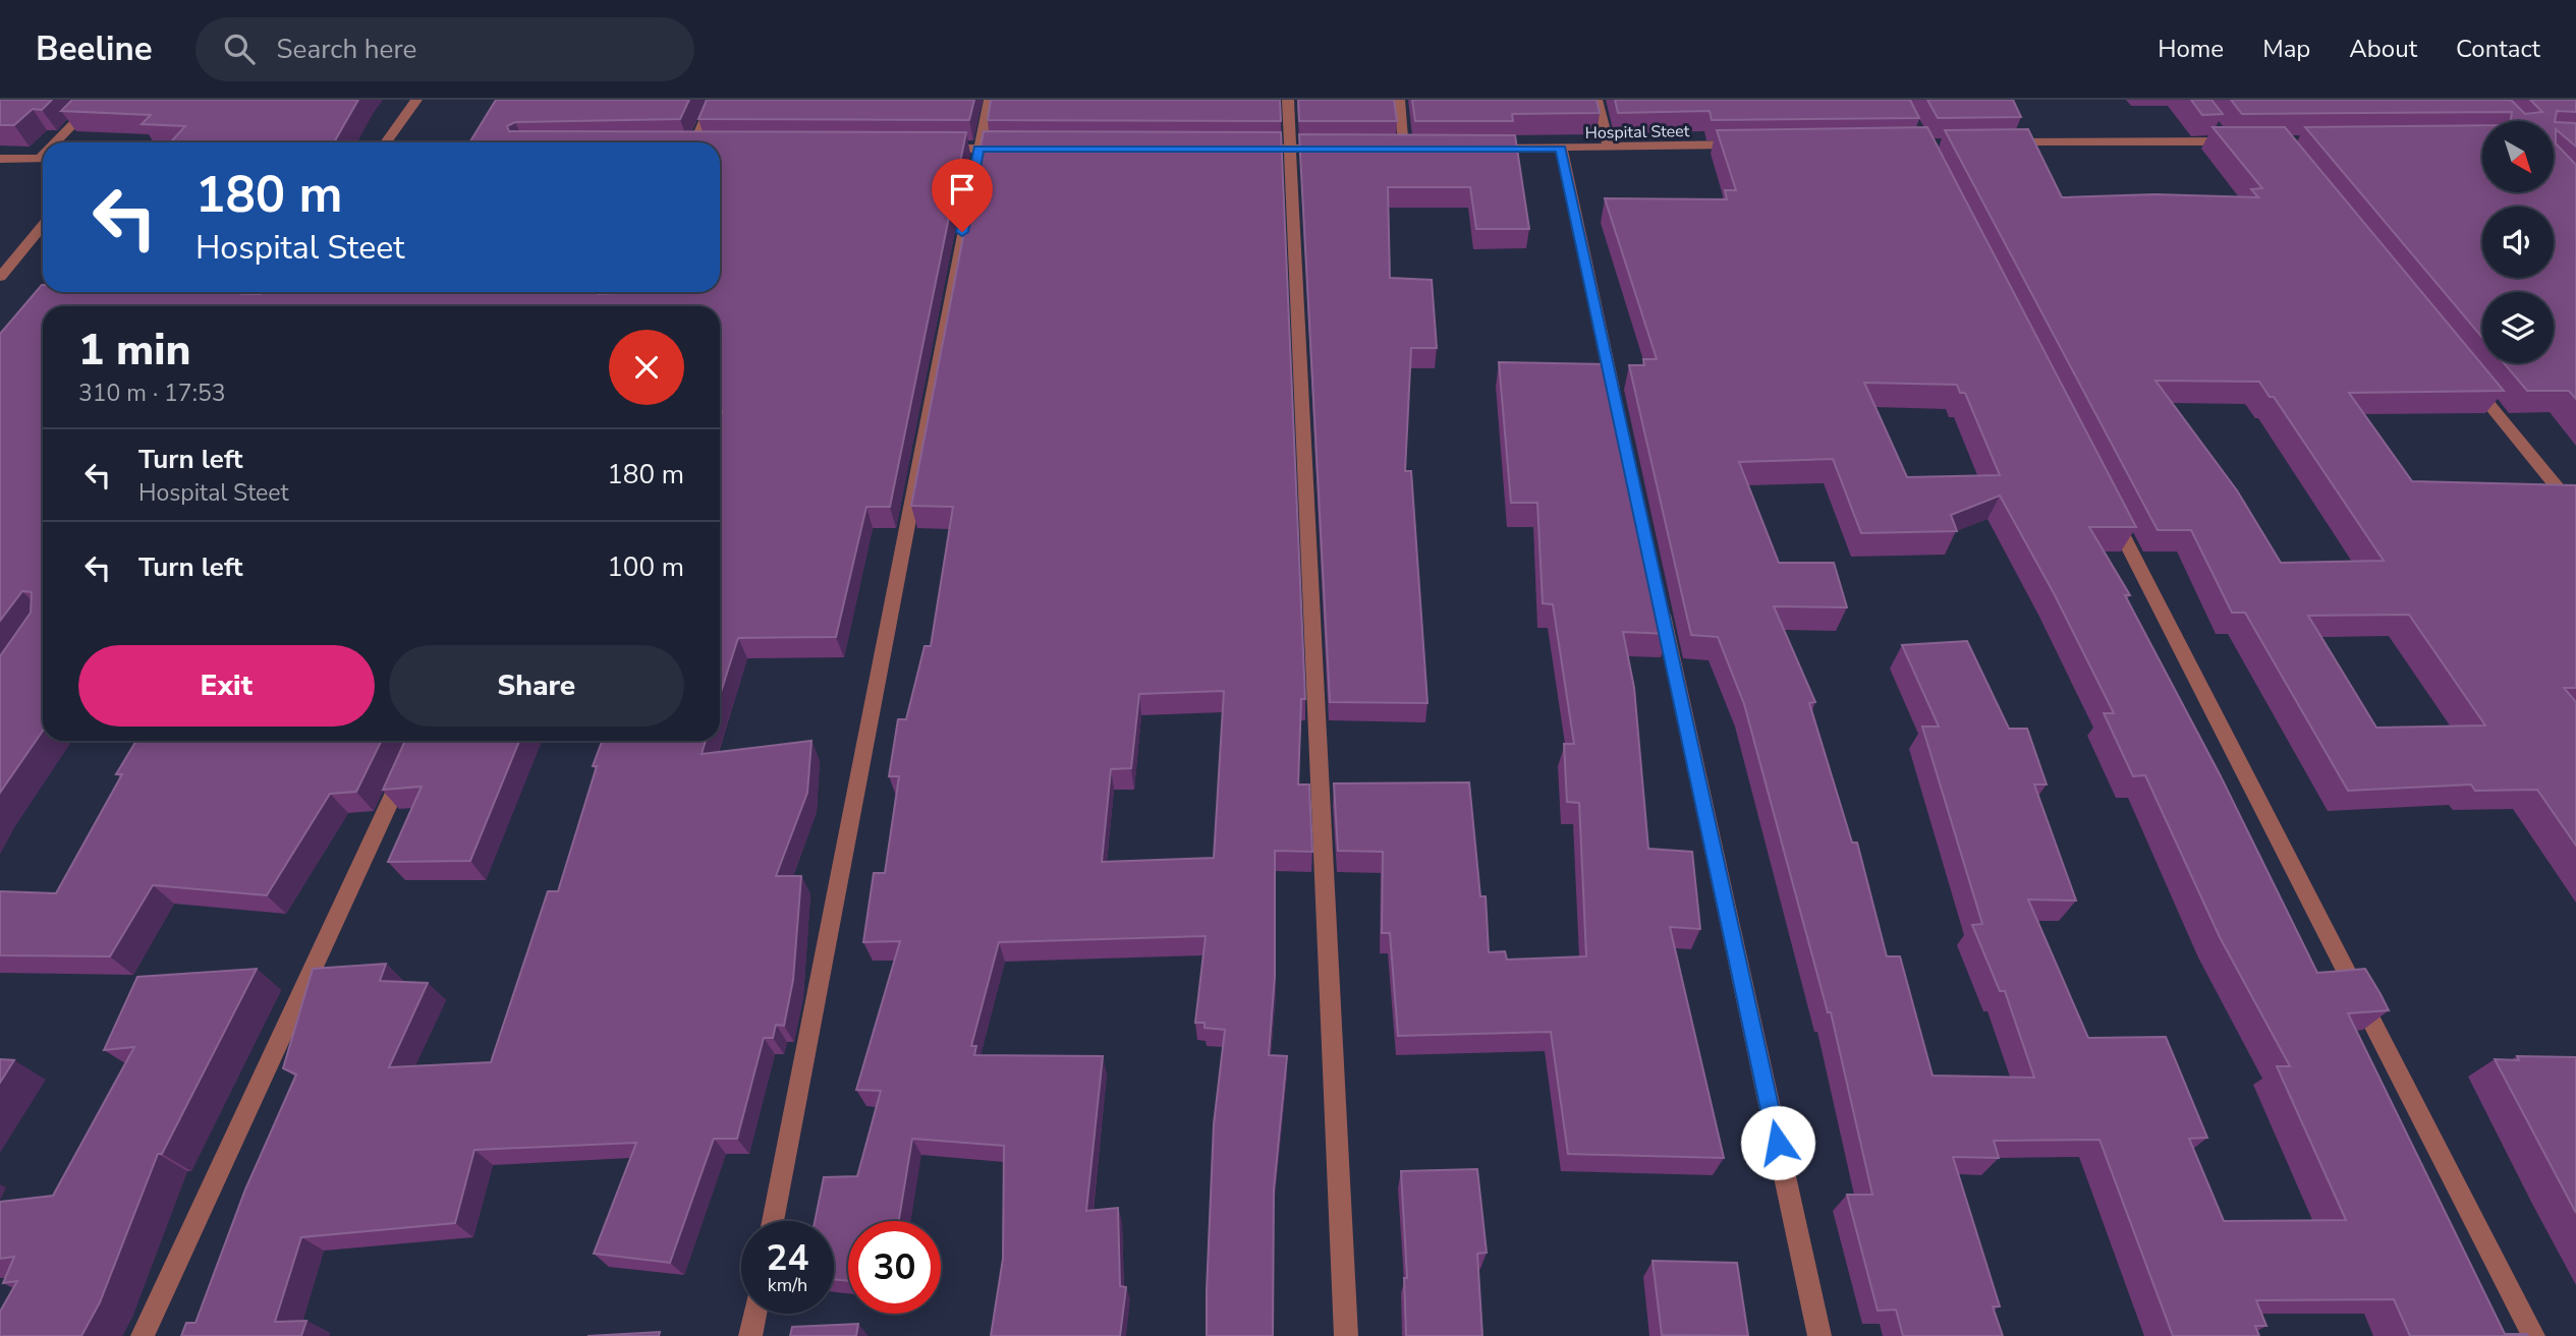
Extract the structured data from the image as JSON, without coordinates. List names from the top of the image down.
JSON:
{
  "streets": {
    "street": ["Hospital Steet"]
  },
  "north": "bottom right",
  "page": {
    "header": "Beeline",
    "search": "Search here",
    "nav": [
      "Home",
      "Map",
      "About",
      "Contact"
    ],
    "turn": ["180 m", "Hospital Steet"],
    "heading": ["1 min", "310 m · 17:53"],
    "list": [
      {
        "name": "Turn left",
        "note": "Hospital Steet",
        "value": "180 m"
      },
      {
        "name": "Turn left",
        "value": "100 m"
      }
    ],
    "buttons": ["Exit", "Share"],
    "speed": "24 km/h",
    "limit": "30"
  }
}
